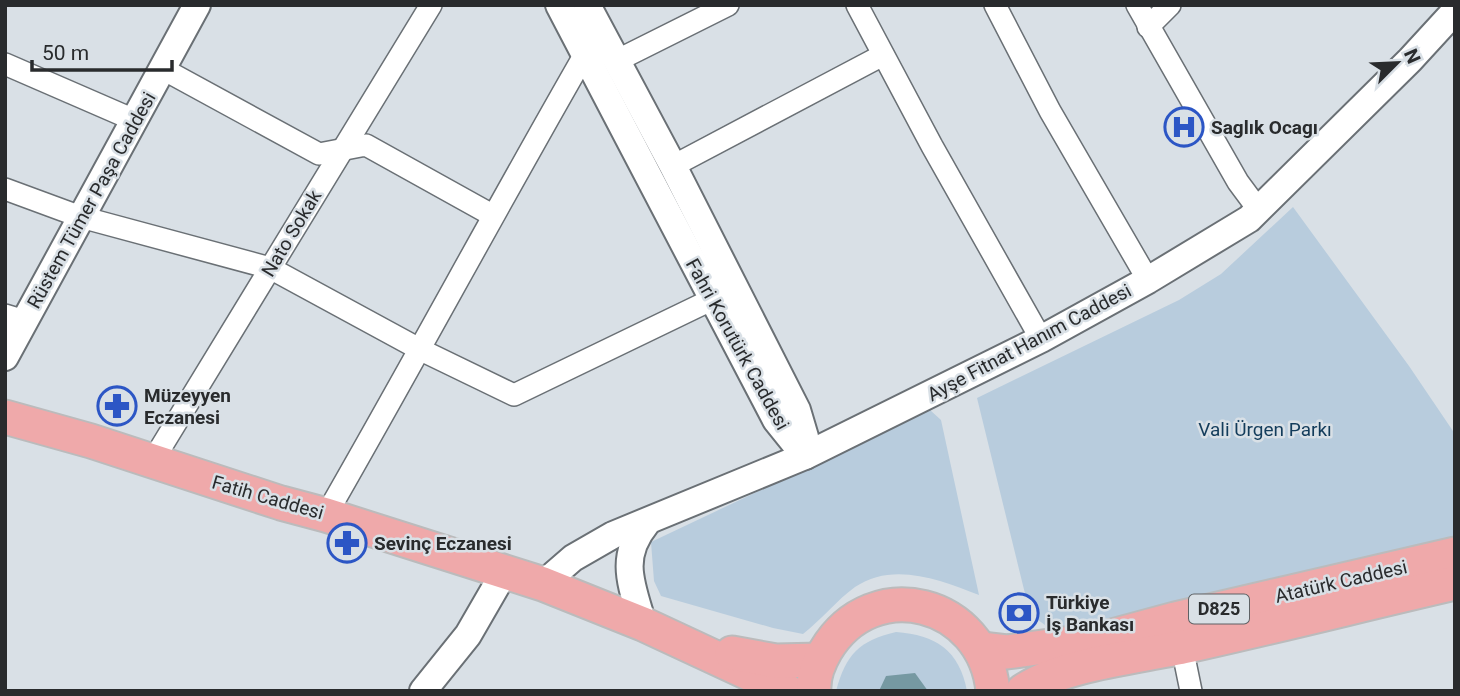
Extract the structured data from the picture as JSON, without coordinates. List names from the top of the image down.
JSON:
{
  "streets": {
    "main road": ["Fatih Caddesi", "Atatürk Caddesi", "D825"],
    "street": [
      "Rüstem Tümer Paşa Caddesi",
      "Nato Sokak",
      "Ayşe Fitnat Hanım Caddesi",
      "Fahri Korutürk Caddesi"
    ]
  },
  "crossings": [
    ["Nato Sokak", "Fatih Caddesi"],
    ["Ayşe Fitnat Hanım Caddesi", "Fahri Korutürk Caddesi"],
    ["Ayşe Fitnat Hanım Caddesi", "Fatih Caddesi"]
  ],
  "parks": ["Vali Ürgen Parkı"],
  "places": {
    "hospital": ["Saglık Ocagı"],
    "pharmacy": ["Müzeyyen Eczanesi", "Sevinç Eczanesi"],
    "bank": ["Türkiye İş Bankası"]
  },
  "scale_bar": "50 m",
  "north": "top right"
}
